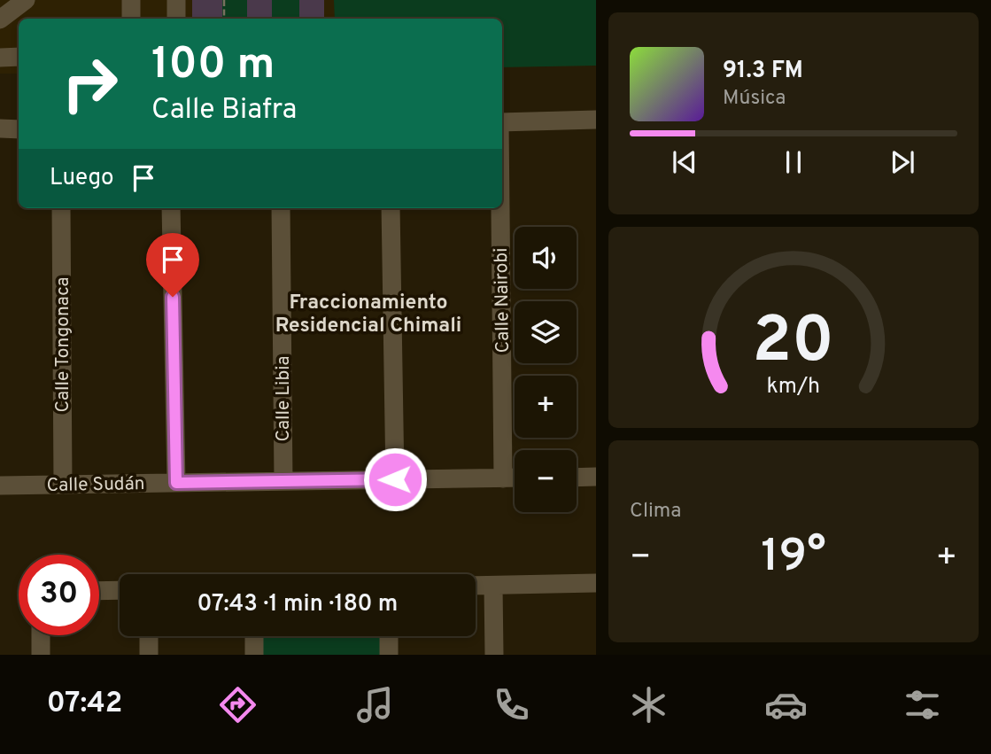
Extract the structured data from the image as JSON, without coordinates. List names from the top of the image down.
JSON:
{
  "streets": {
    "street": [
      "Calle Nairobi",
      "Calle Tongonaca",
      "Calle Libia",
      "Calle Sudán"
    ]
  },
  "crossings": [
    ["Calle Nairobi", "Calle Sudán"],
    ["Calle Tongonaca", "Calle Sudán"],
    ["Calle Libia", "Calle Sudán"]
  ],
  "districts": ["Fraccionamiento Residencial Chimali"],
  "page": {
    "turn": ["100 m", "Calle Biafra"],
    "song": ["91.3 FM", "Música"],
    "then": "Luego",
    "map_buttons": ["+", "−"],
    "tile": "Clima",
    "heat": ["−", "19°", "+"],
    "limit": "30",
    "trip": "07:43 · 1 min · 180 m",
    "tabs": "07:42",
    "gauge": ["20", "km/h"]
  }
}
